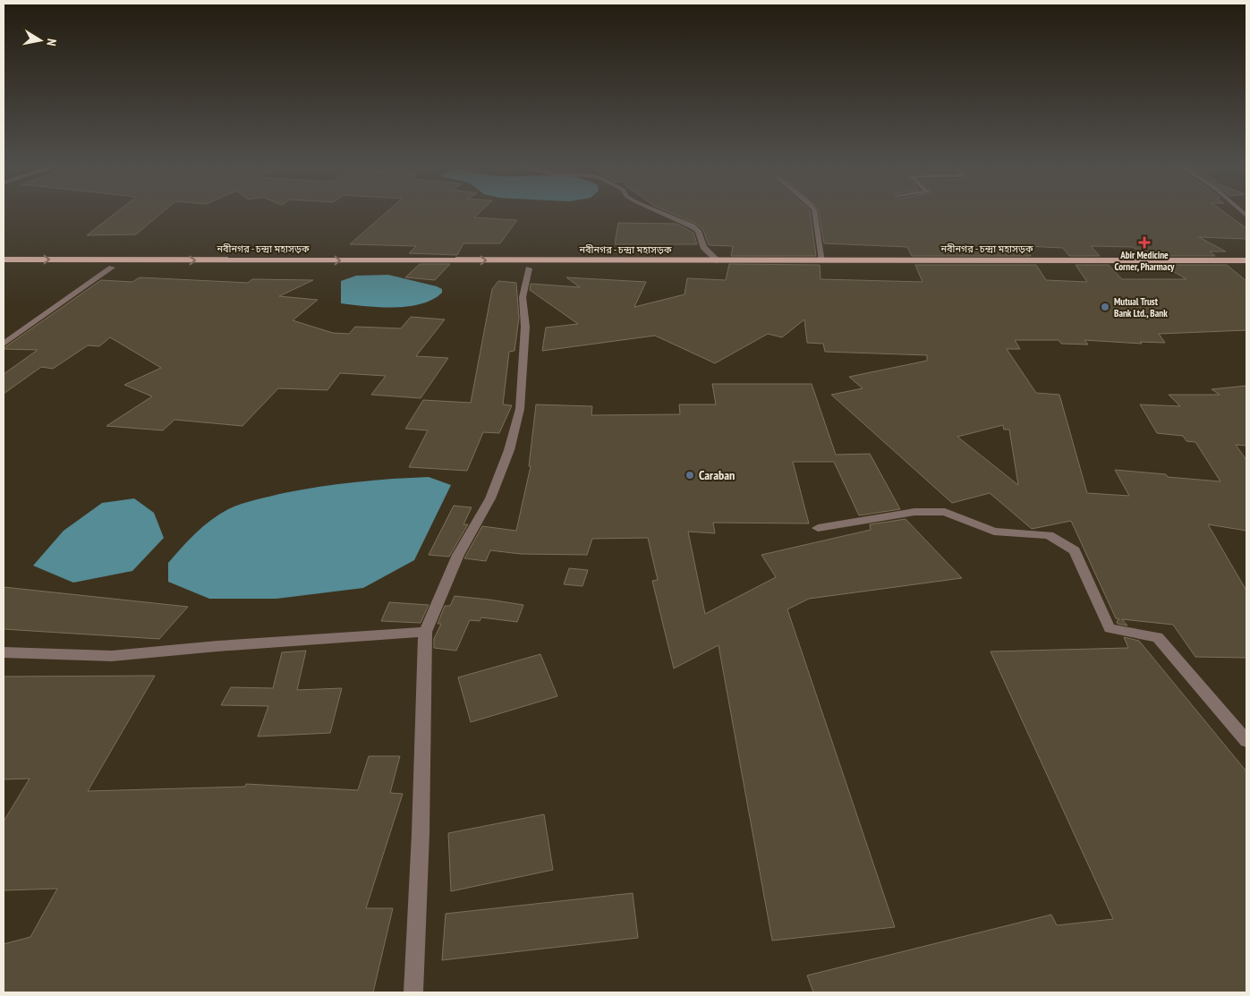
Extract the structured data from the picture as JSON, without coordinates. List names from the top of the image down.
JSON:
{
  "streets": {
    "highway": ["নবীনগর - চন্দ্রা মহাসড়ক"]
  },
  "places": {
    "health": ["Abir Medicine Corner, Pharmacy"],
    "other": ["Mutual Trust Bank Ltd., Bank", "Caraban"]
  },
  "north": "right"
}
